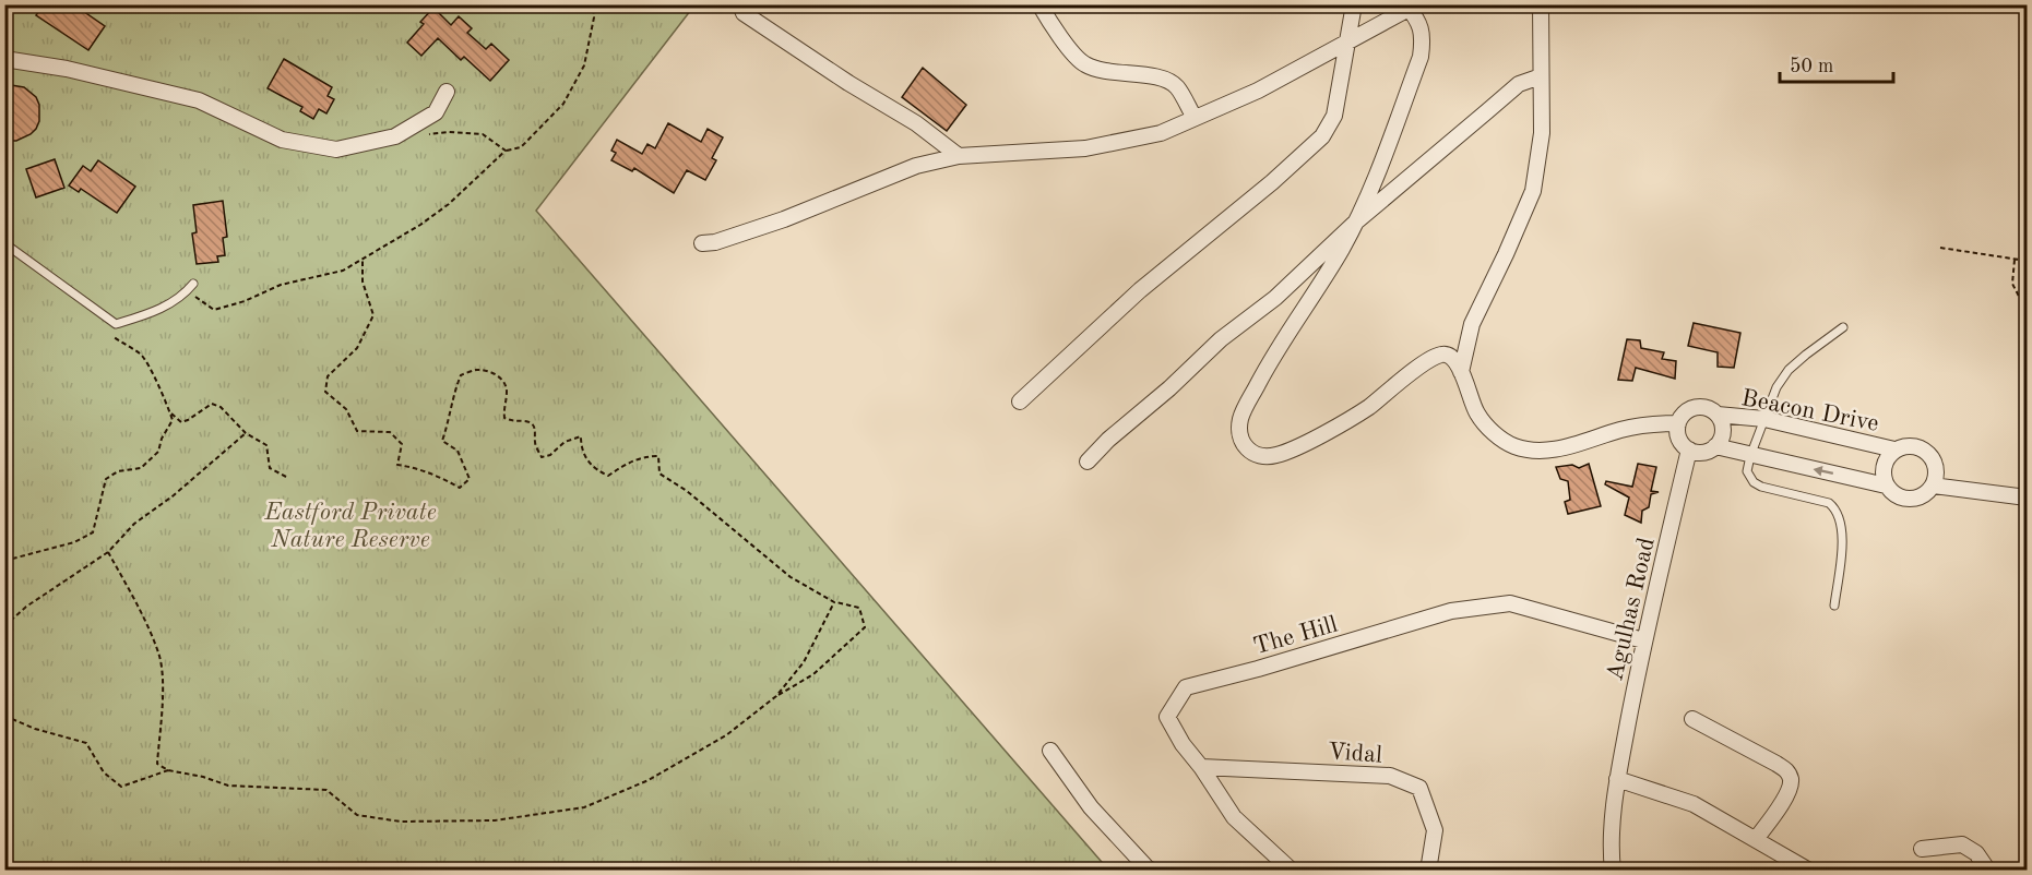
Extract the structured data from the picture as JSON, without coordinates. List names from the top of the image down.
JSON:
{
  "streets": {
    "street": [
      "Beacon Drive",
      "Agulhas Road",
      "The Hill",
      "Vidal"
    ]
  },
  "crossings": [
    ["Beacon Drive", "Agulhas Road"],
    ["Agulhas Road", "The Hill"],
    ["The Hill", "Vidal"]
  ],
  "parks": ["Eastford Private Nature Reserve"],
  "scale_bar": "50 m"
}
